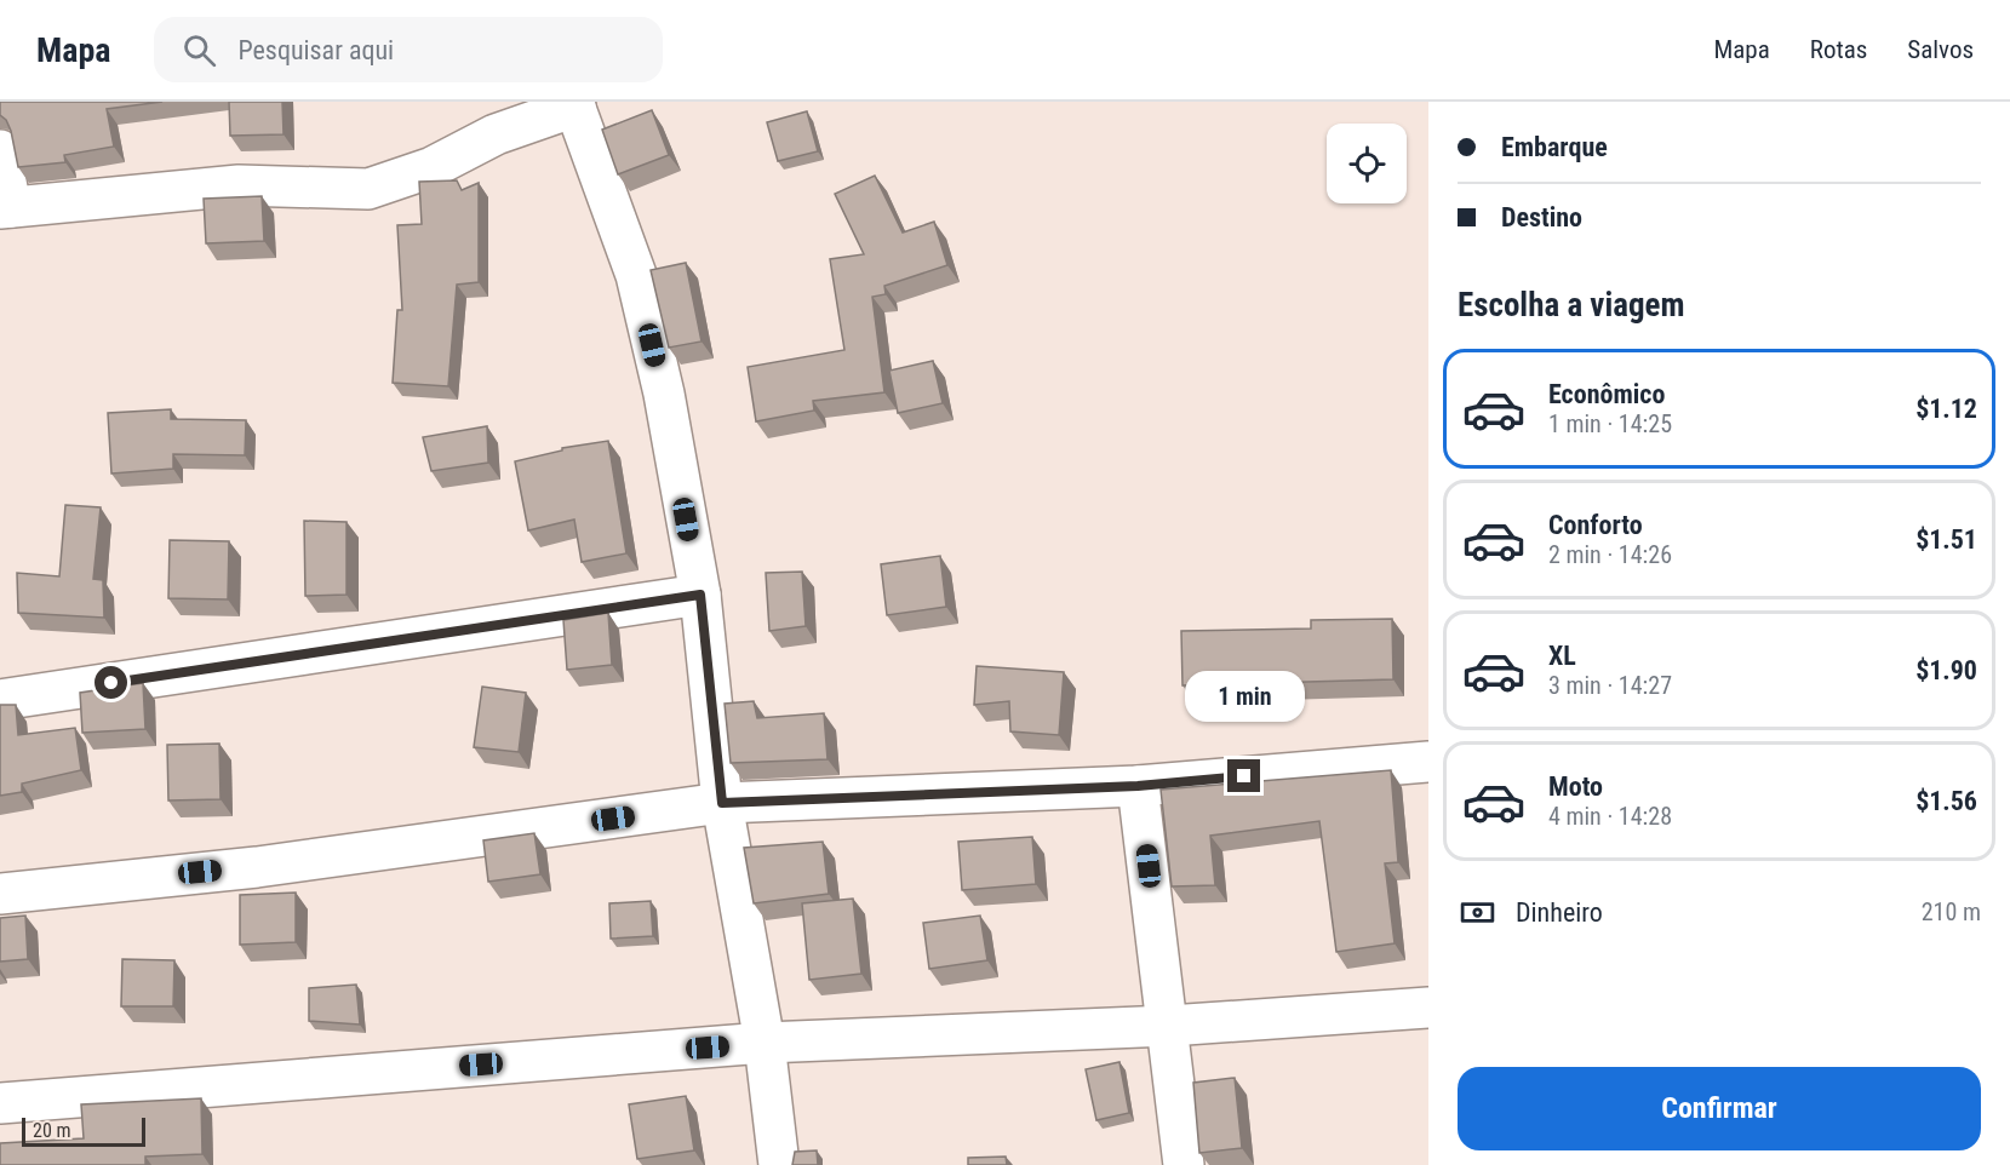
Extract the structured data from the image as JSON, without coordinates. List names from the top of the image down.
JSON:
{
  "scale_bar": "20 m",
  "page": {
    "header": "Mapa",
    "search": "Pesquisar aqui",
    "nav": ["Mapa", "Rotas", "Salvos"],
    "banner": ["Embarque", "Destino"],
    "heading": "Escolha a viagem",
    "list": [
      {
        "name": "Econômico",
        "note": "1 min · 14:25",
        "value": "$1.12"
      },
      {
        "name": "Conforto",
        "note": "2 min · 14:26",
        "value": "$1.51"
      },
      {
        "name": "XL",
        "note": "3 min · 14:27",
        "value": "$1.90"
      },
      {
        "name": "Moto",
        "note": "4 min · 14:28",
        "value": "$1.56"
      }
    ],
    "bubble": "1 min",
    "pay": ["Dinheiro", "210 m"],
    "buttons": "Confirmar",
    "scale": "20 m"
  }
}
